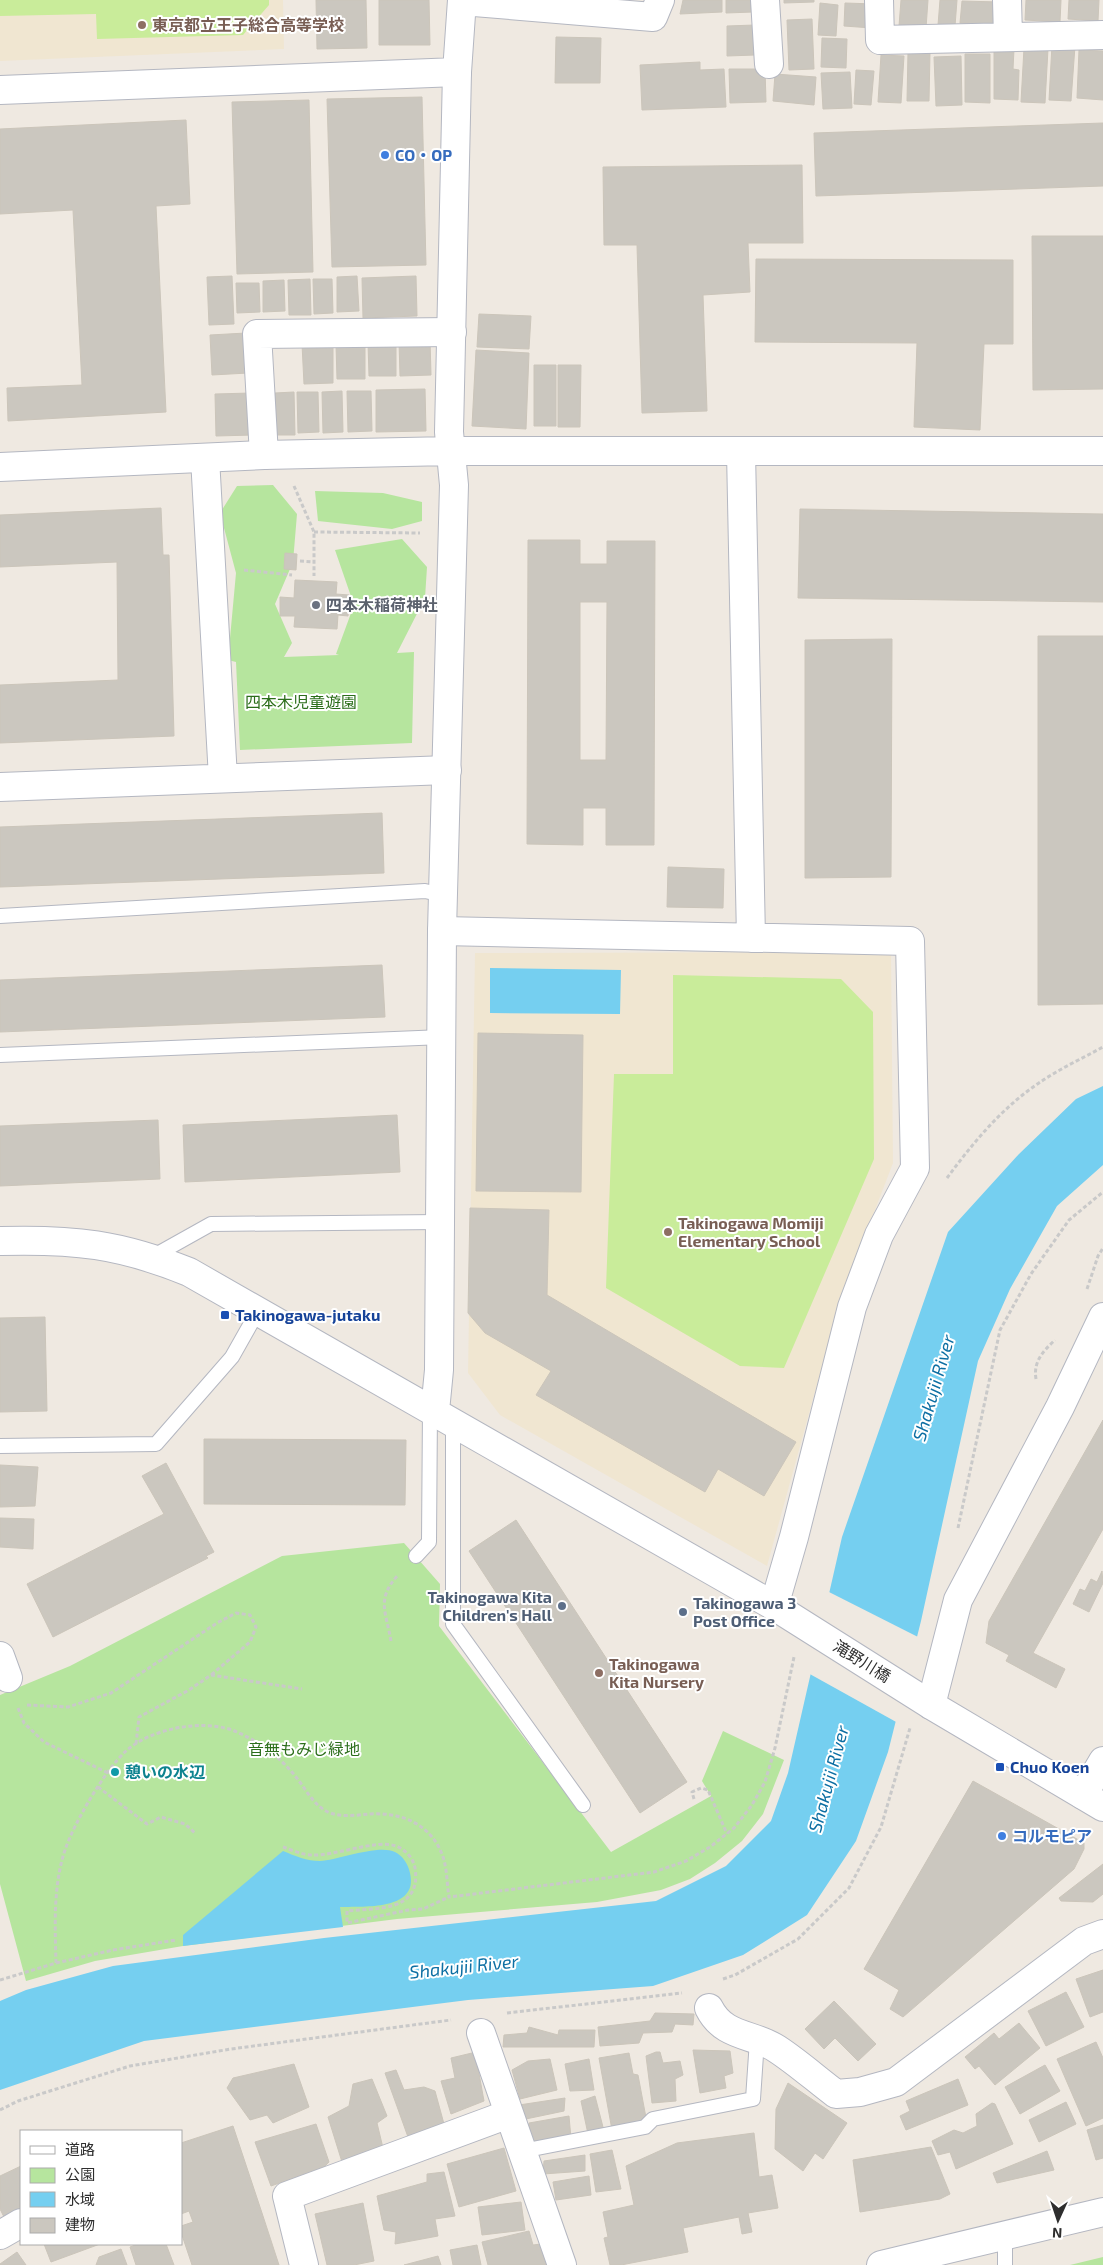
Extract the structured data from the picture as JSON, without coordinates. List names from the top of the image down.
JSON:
{
  "streets": {
    "street": ["滝野川橋"]
  },
  "water": ["Shakujii River"],
  "parks": ["四本木児童遊園", "音無もみじ緑地"],
  "places": {
    "other": [
      "東京都立王子総合高等学校",
      "CO・OP",
      "四本木稲荷神社",
      "Takinogawa Momiji Elementary School",
      "Takinogawa Kita Children's Hall",
      "Takinogawa 3 Post Office",
      "Takinogawa Kita Nursery",
      "憩いの水辺",
      "コルモピア"
    ],
    "transit": ["Takinogawa-jutaku", "Chuo Koen"]
  },
  "legend": [
    "道路",
    "公園",
    "水域",
    "建物"
  ],
  "north": "bottom"
}
